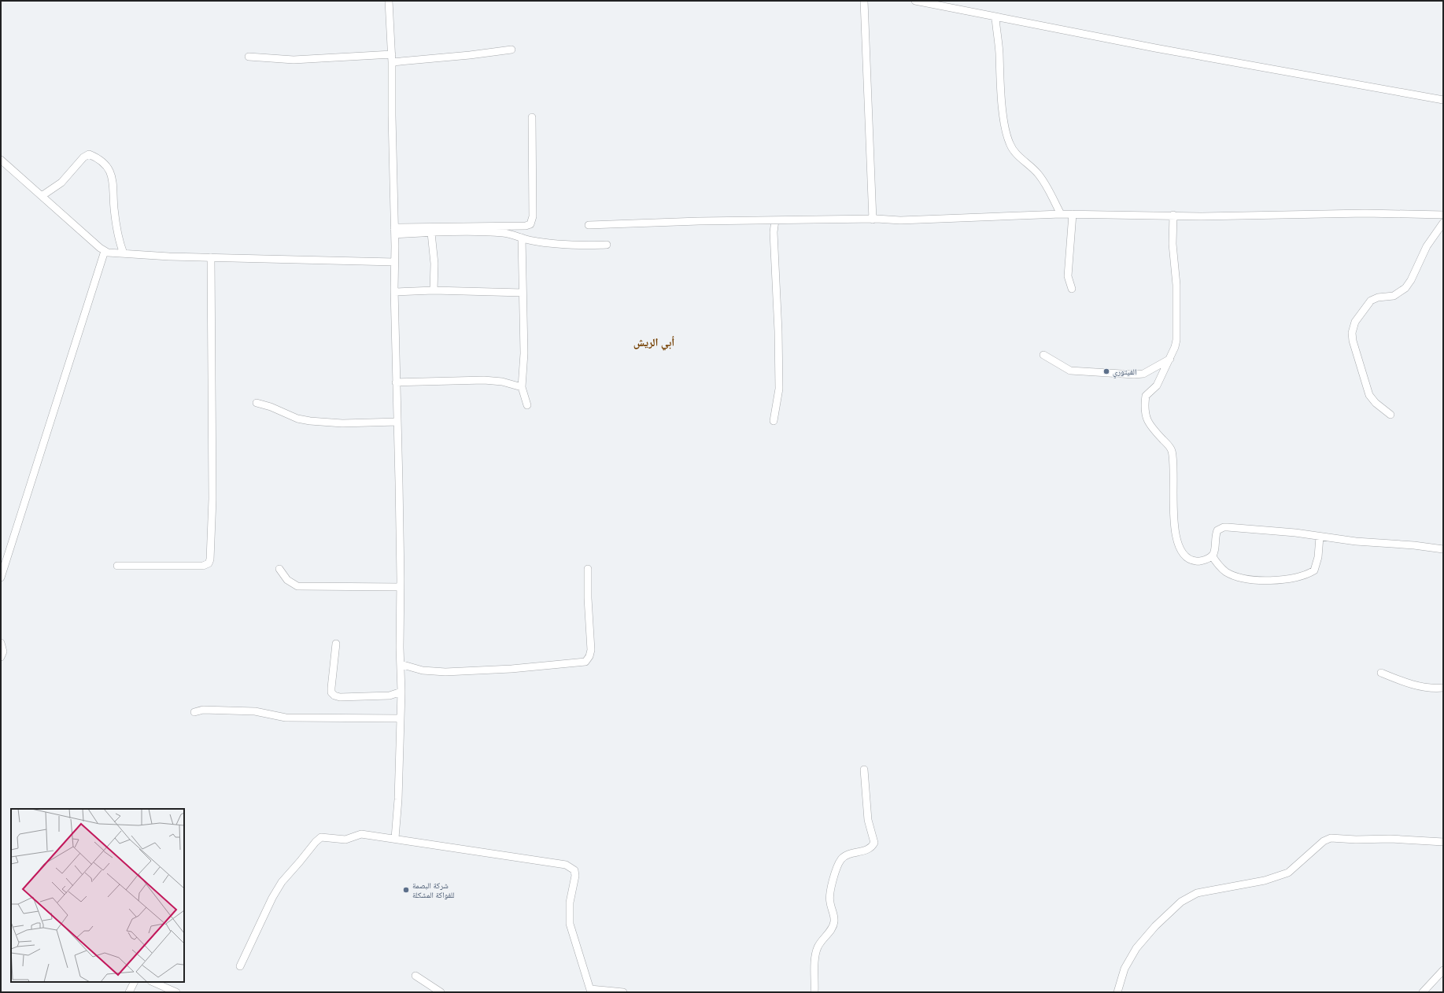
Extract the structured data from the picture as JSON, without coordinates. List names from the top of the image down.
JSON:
{
  "districts": ["أبي الريش"],
  "places": ["الفيتوري", "شركة البصمة للفواكة المشكلة"]
}
